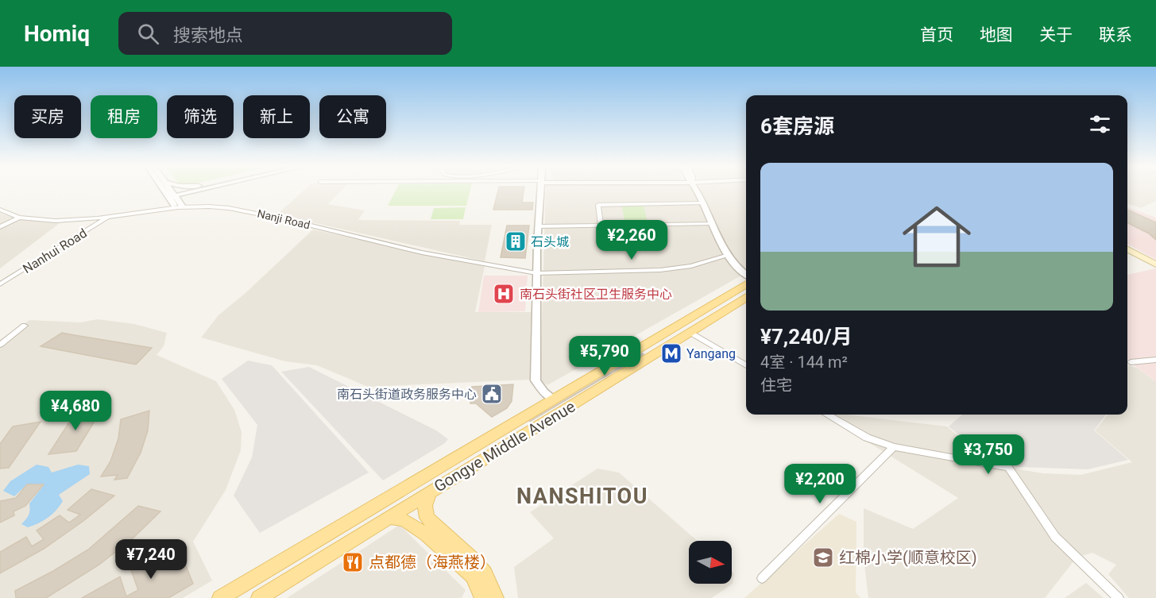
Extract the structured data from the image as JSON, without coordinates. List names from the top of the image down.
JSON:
{
  "streets": {
    "main road": ["Gongye Middle Avenue"],
    "street": ["Nanji Road", "Nanhui Road"]
  },
  "crossings": [
    ["Nanji Road", "Nanhui Road"]
  ],
  "districts": ["NANSHITOU"],
  "places": {
    "building": ["石头城"],
    "hospital": ["南石头街社区卫生服务中心"],
    "metro station": ["Yangang"],
    "public building": ["南石头街道政务服务中心"],
    "school or university": ["红棉小学(顺意校区)"],
    "restaurant": ["点都德（海燕楼）"]
  },
  "north": "right",
  "page": {
    "header": "Homiq",
    "search": "搜索地点",
    "nav": [
      "首页",
      "地图",
      "关于",
      "联系"
    ],
    "chip": [
      "买房",
      "租房",
      "筛选",
      "新上",
      "公寓"
    ],
    "heading": "6套房源",
    "list": [
      {
        "name": "¥7,240/月",
        "note": "4室 · 144 m² · 住宅"
      }
    ],
    "price": [
      "¥2,260",
      "¥5,790",
      "¥4,680",
      "¥3,750",
      "¥2,200",
      "¥7,240"
    ]
  }
}
